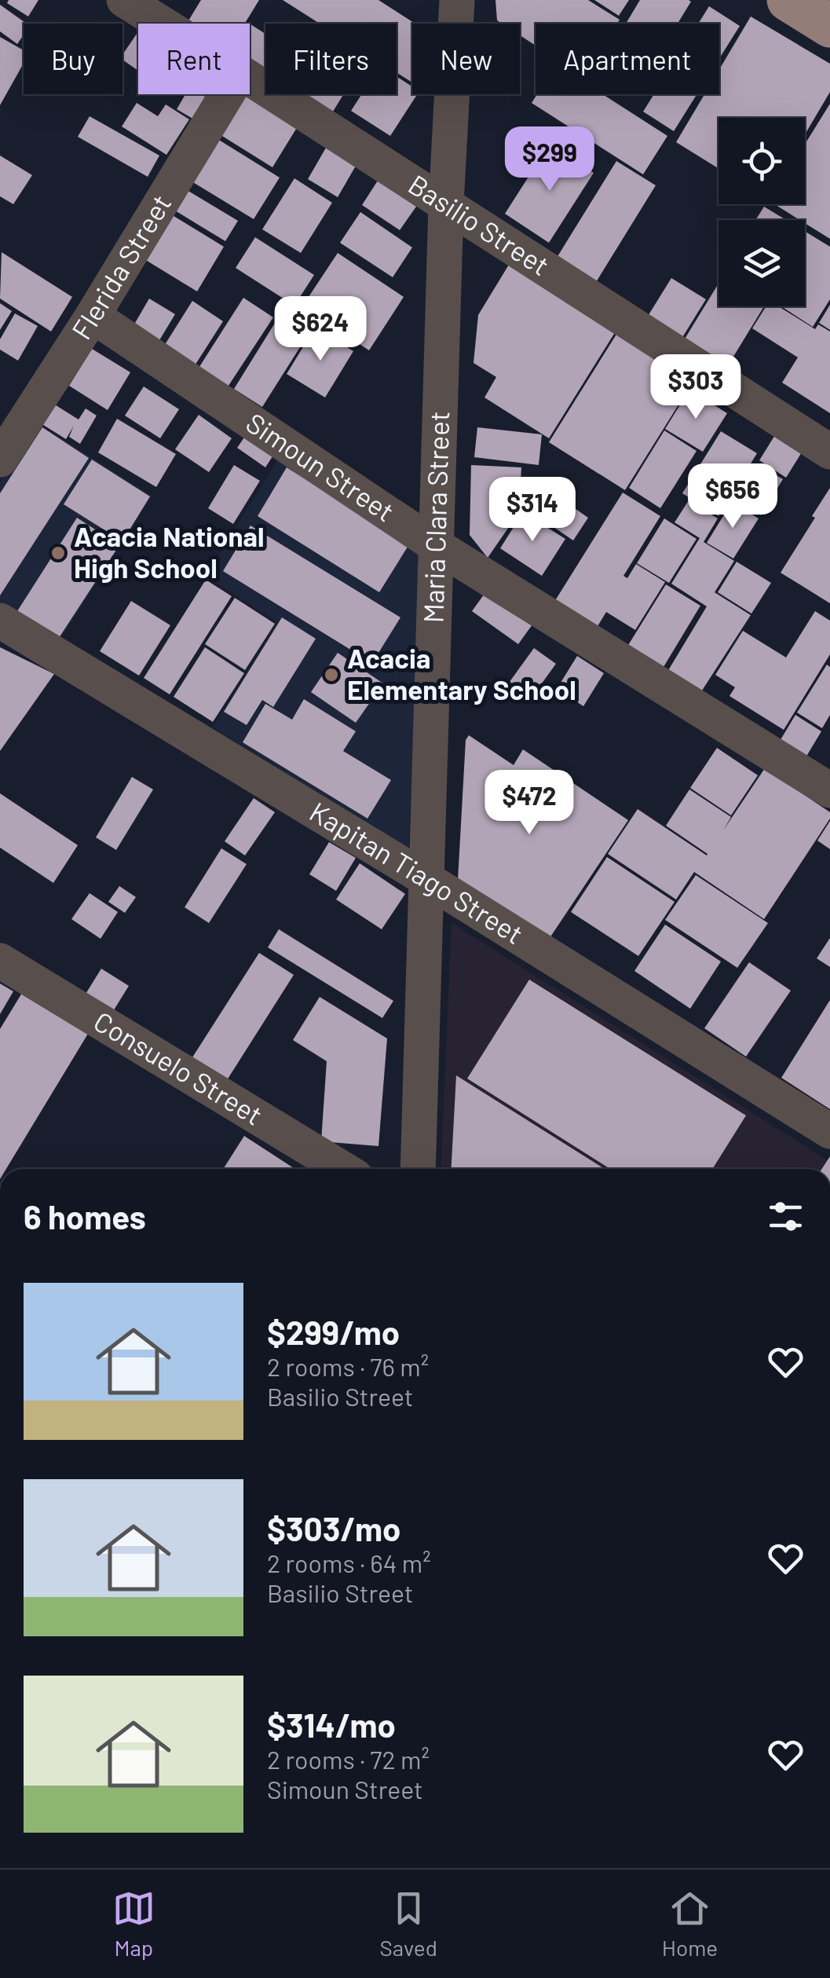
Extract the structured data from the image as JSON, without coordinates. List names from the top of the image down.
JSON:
{
  "streets": {
    "street": [
      "Basilio Street",
      "Flerida Street",
      "Simoun Street",
      "Maria Clara Street",
      "Kapitan Tiago Street",
      "Consuelo Street"
    ]
  },
  "crossings": [
    ["Basilio Street", "Maria Clara Street"],
    ["Flerida Street", "Simoun Street"],
    ["Simoun Street", "Maria Clara Street"],
    ["Maria Clara Street", "Kapitan Tiago Street"]
  ],
  "places": ["Acacia National High School", "Acacia Elementary School"],
  "page": {
    "chip": [
      "Buy",
      "Rent",
      "Filters",
      "New",
      "Apartment"
    ],
    "price": [
      "$299",
      "$624",
      "$303",
      "$656",
      "$314",
      "$472"
    ],
    "heading": "6 homes",
    "list": [
      {
        "name": "$299/mo",
        "note": "2 rooms · 76 m² · Basilio Street"
      },
      {
        "name": "$303/mo",
        "note": "2 rooms · 64 m² · Basilio Street"
      },
      {
        "name": "$314/mo",
        "note": "2 rooms · 72 m² · Simoun Street"
      }
    ],
    "tabs": ["Map", "Saved", "Home"]
  }
}
